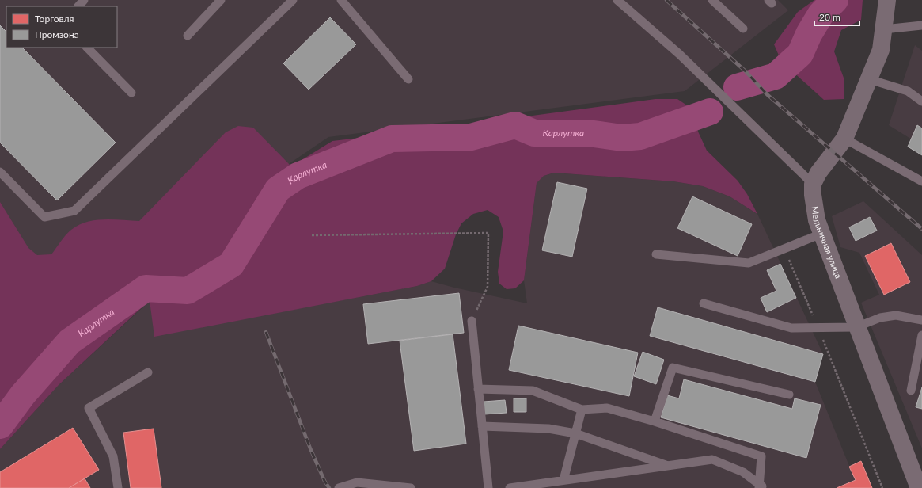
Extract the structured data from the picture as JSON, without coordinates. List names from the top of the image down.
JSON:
{
  "streets": {
    "street": ["Мельничная улица"]
  },
  "water": ["Карлутка"],
  "legend": ["Торговля", "Промзона"],
  "scale_bar": "20 m"
}
